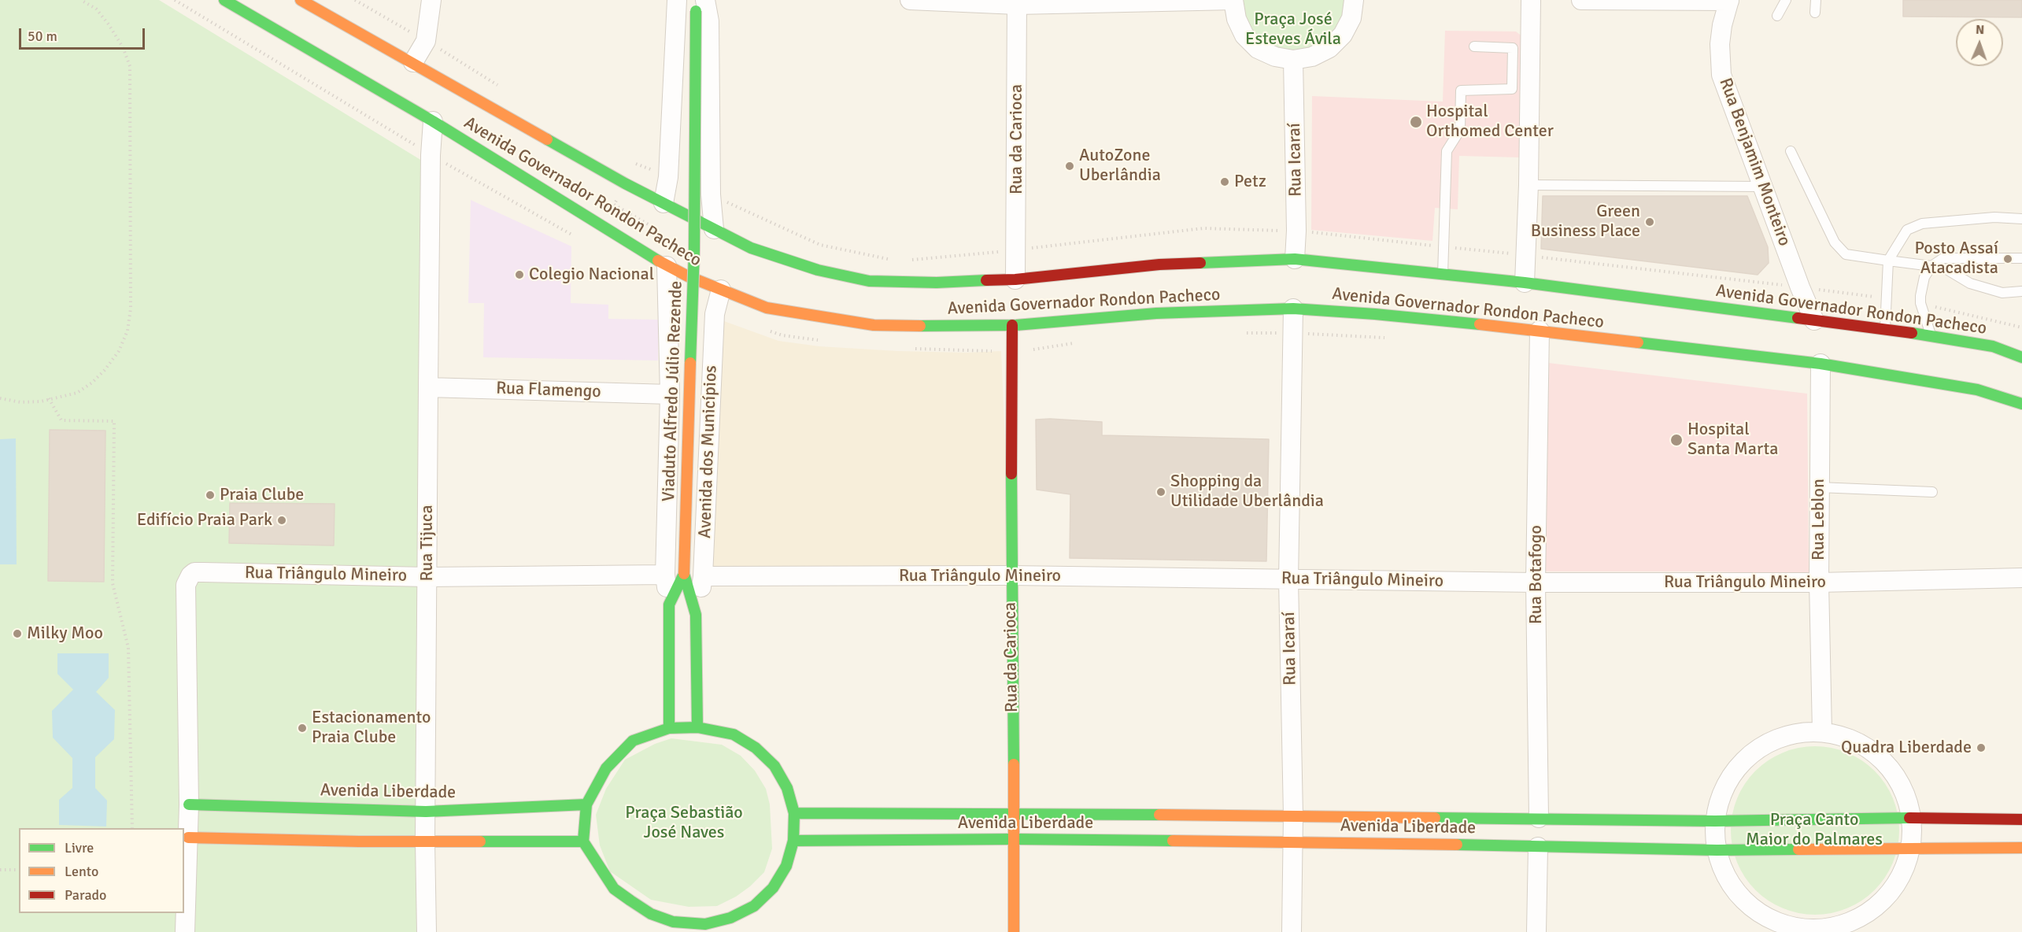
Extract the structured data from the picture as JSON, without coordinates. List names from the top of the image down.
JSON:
{
  "streets": {
    "street": [
      "Rua da Carioca",
      "Rua Icaraí",
      "Rua Benjamim Monteiro",
      "Avenida Governador Rondon Pacheco",
      "Rua Flamengo",
      "Viaduto Alfredo Júlio Rezende",
      "Avenida dos Municípios",
      "Rua Leblon",
      "Rua Tijuca",
      "Rua Triângulo Mineiro",
      "Rua Botafogo",
      "Avenida Liberdade"
    ]
  },
  "crossings": [
    ["Rua da Carioca", "Avenida Governador Rondon Pacheco"],
    ["Rua da Carioca", "Rua Triângulo Mineiro"],
    ["Rua da Carioca", "Avenida Liberdade"],
    ["Rua Icaraí", "Avenida Governador Rondon Pacheco"],
    ["Rua Icaraí", "Rua Triângulo Mineiro"],
    ["Rua Icaraí", "Avenida Liberdade"],
    ["Rua Benjamim Monteiro", "Avenida Governador Rondon Pacheco"],
    ["Avenida Governador Rondon Pacheco", "Avenida dos Municípios"],
    ["Avenida Governador Rondon Pacheco", "Rua Leblon"],
    ["Avenida Governador Rondon Pacheco", "Rua Tijuca"],
    ["Avenida Governador Rondon Pacheco", "Rua Botafogo"],
    ["Rua Flamengo", "Rua Tijuca"],
    ["Viaduto Alfredo Júlio Rezende", "Avenida dos Municípios"],
    ["Avenida dos Municípios", "Rua Triângulo Mineiro"],
    ["Rua Leblon", "Rua Triângulo Mineiro"],
    ["Rua Tijuca", "Rua Triângulo Mineiro"],
    ["Rua Tijuca", "Avenida Liberdade"],
    ["Rua Triângulo Mineiro", "Rua Botafogo"],
    ["Rua Triângulo Mineiro", "Avenida Liberdade"],
    ["Rua Botafogo", "Avenida Liberdade"]
  ],
  "parks": ["Praça José Esteves Ávila", "Praça Sebastião José Naves", "Praça Canto Maior do Palmares"],
  "places": [
    "Hospital Orthomed Center",
    "AutoZone Uberlândia",
    "Petz",
    "Green Business Place",
    "Posto Assaí Atacadista",
    "Colegio Nacional",
    "Hospital Santa Marta",
    "Shopping da Utilidade Uberlândia",
    "Praia Clube",
    "Edifício Praia Park",
    "Milky Moo",
    "Estacionamento Praia Clube",
    "Quadra Liberdade"
  ],
  "legend": ["Livre", "Lento", "Parado"],
  "scale_bar": "50 m",
  "north": "top"
}
